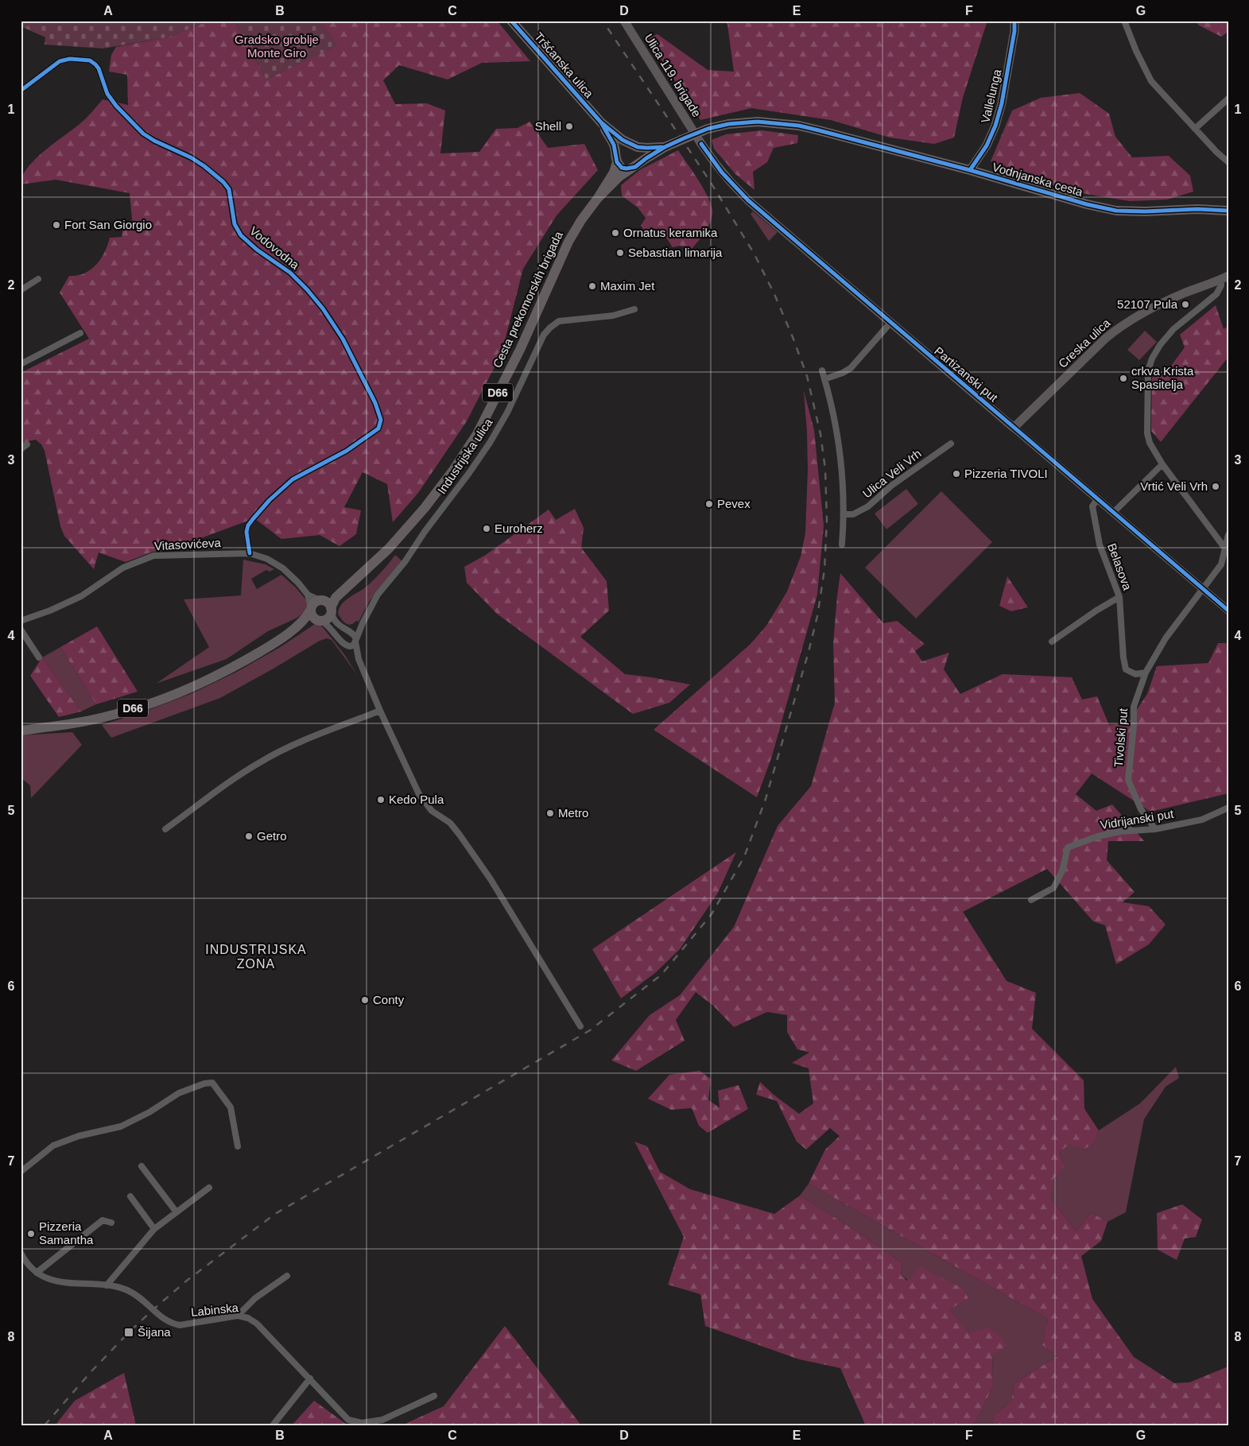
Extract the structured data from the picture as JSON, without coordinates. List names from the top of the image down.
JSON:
{
  "streets": {
    "main road": [
      "Tršćanska ulica",
      "Ulica 119. brigade",
      "Vallelunga",
      "Vodnjanska cesta",
      "Cesta prekomorskih brigada",
      "Creska ulica",
      "Partizanski put",
      "D66"
    ],
    "street": [
      "Vodovodna",
      "Industrijska ulica",
      "Ulica Veli Vrh",
      "Vitasovićeva",
      "Belasova",
      "Tivolski put",
      "Vidrijanski put",
      "Labinska"
    ]
  },
  "crossings": [
    ["Ulica 119. brigade", "Partizanski put"],
    ["Vallelunga", "Vodnjanska cesta"],
    ["Vodnjanska cesta", "Cesta prekomorskih brigada"],
    ["Vodovodna", "Vitasovićeva"],
    ["Cesta prekomorskih brigada", "D66"],
    ["Cesta prekomorskih brigada", "Vitasovićeva"],
    ["Creska ulica", "Partizanski put"],
    ["Partizanski put", "Belasova"],
    ["Partizanski put", "Tivolski put"],
    ["D66", "Vitasovićeva"],
    ["Belasova", "Tivolski put"],
    ["Tivolski put", "Vidrijanski put"]
  ],
  "districts": ["INDUSTRIJSKA ZONA"],
  "parks": ["Gradsko groblje Monte Giro"],
  "places": {
    "other": [
      "Shell",
      "Fort San Giorgio",
      "Ornatus keramika",
      "Sebastian limarija",
      "Maxim Jet",
      "52107 Pula",
      "crkva Krista Spasitelja",
      "Pizzeria TIVOLI",
      "Vrtić Veli Vrh",
      "Pevex",
      "Euroherz",
      "Kedo Pula",
      "Metro",
      "Getro",
      "Conty",
      "Pizzeria Samantha"
    ],
    "transit": ["Šijana"]
  },
  "grid": {
    "columns": [
      "A",
      "B",
      "C",
      "D",
      "E",
      "F",
      "G"
    ],
    "rows": [
      "1",
      "2",
      "3",
      "4",
      "5",
      "6",
      "7",
      "8"
    ]
  }
}
